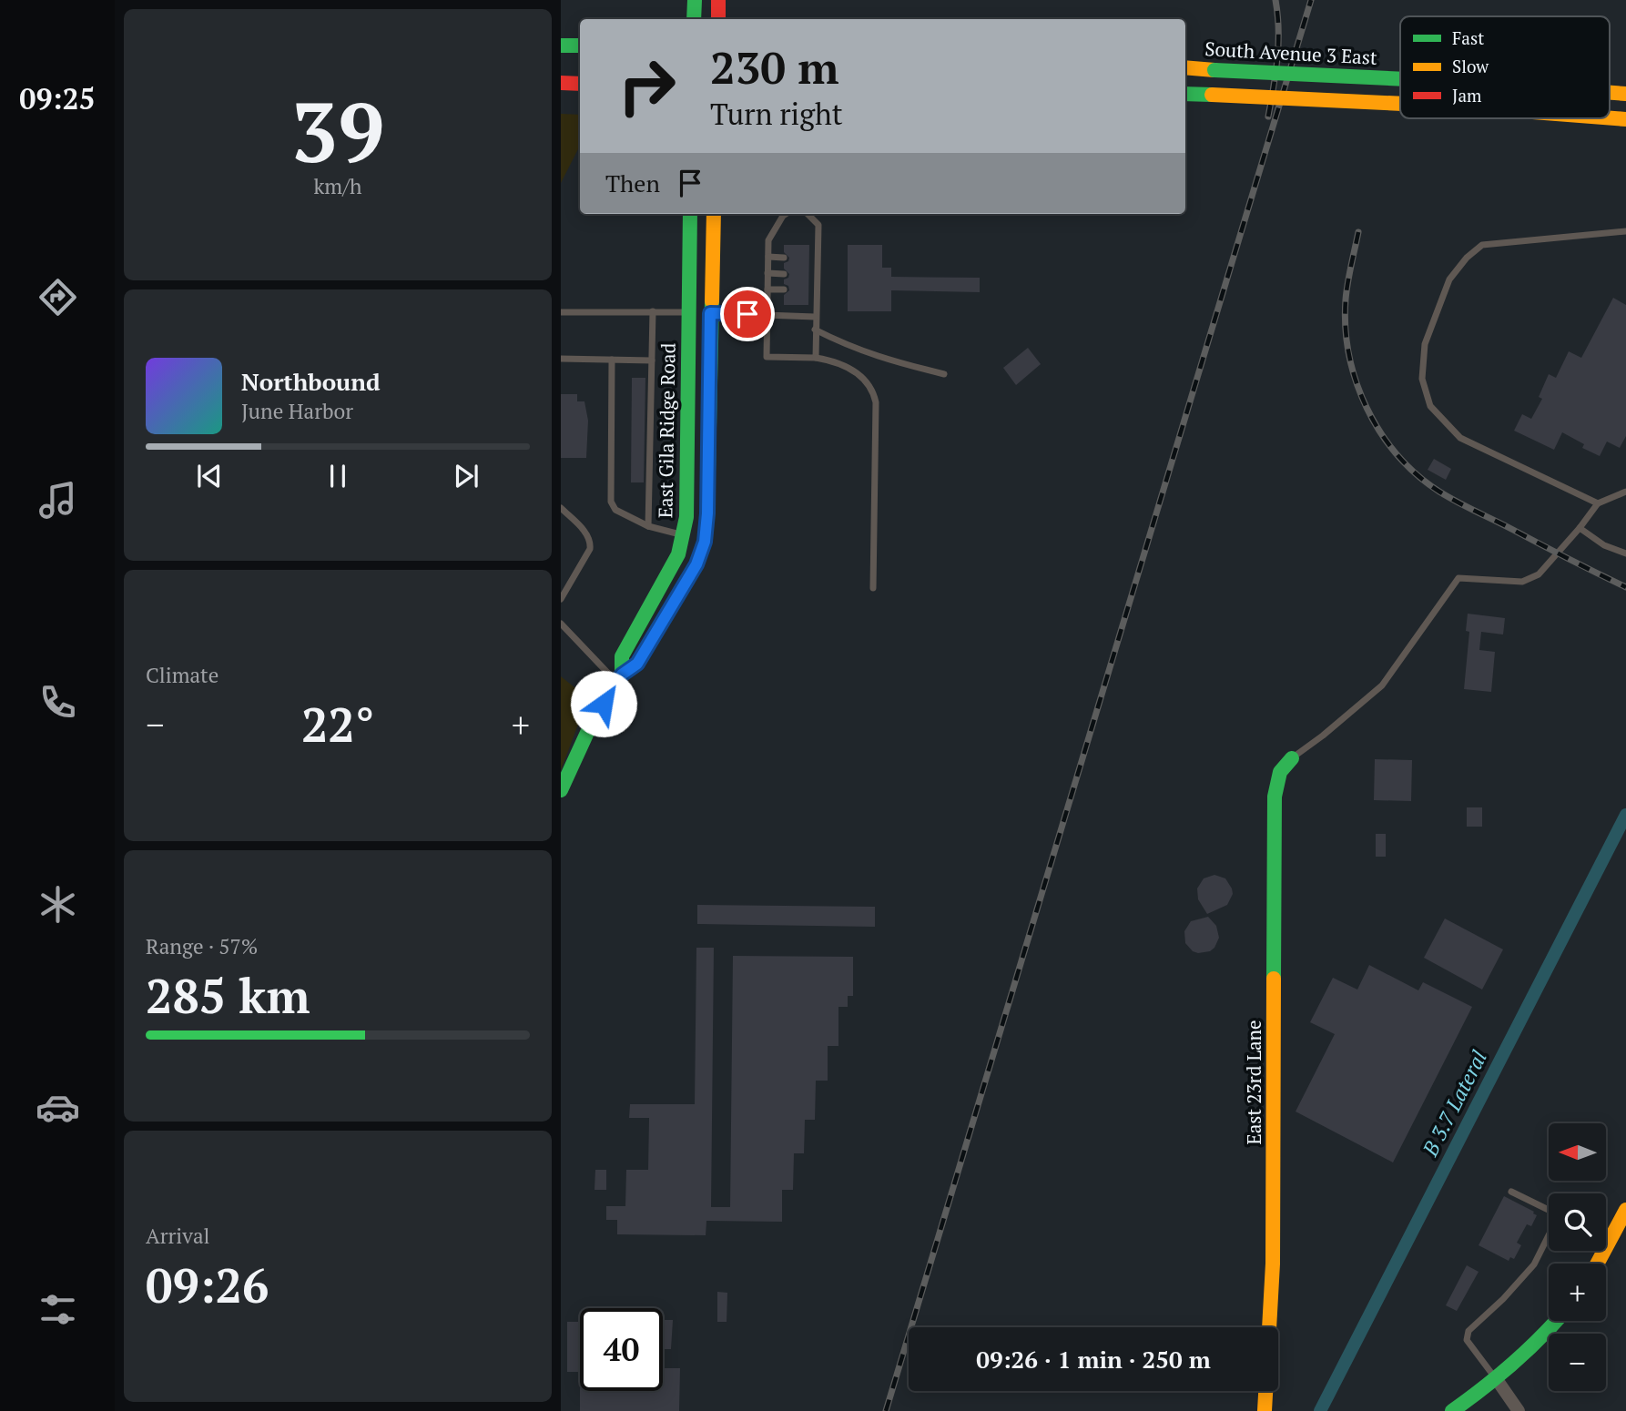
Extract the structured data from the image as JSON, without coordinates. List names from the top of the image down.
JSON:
{
  "streets": {
    "street": ["South Avenue 3 East", "East Gila Ridge Road", "East 23rd Lane"]
  },
  "water": ["B 3.7 Lateral"],
  "legend": ["Fast", "Slow", "Jam"],
  "north": "left",
  "page": {
    "tabs": "09:25",
    "tile": [
      ["39", "km/h"],
      "Climate",
      ["Range · 57%", "285 km"],
      ["Arrival", "09:26"]
    ],
    "turn": ["230 m", "Turn right"],
    "then": "Then",
    "song": ["Northbound", "June Harbor"],
    "heat": ["−", "22°", "+"],
    "map_buttons": ["+", "−"],
    "limit": "40",
    "trip": "09:26 · 1 min · 250 m"
  }
}
